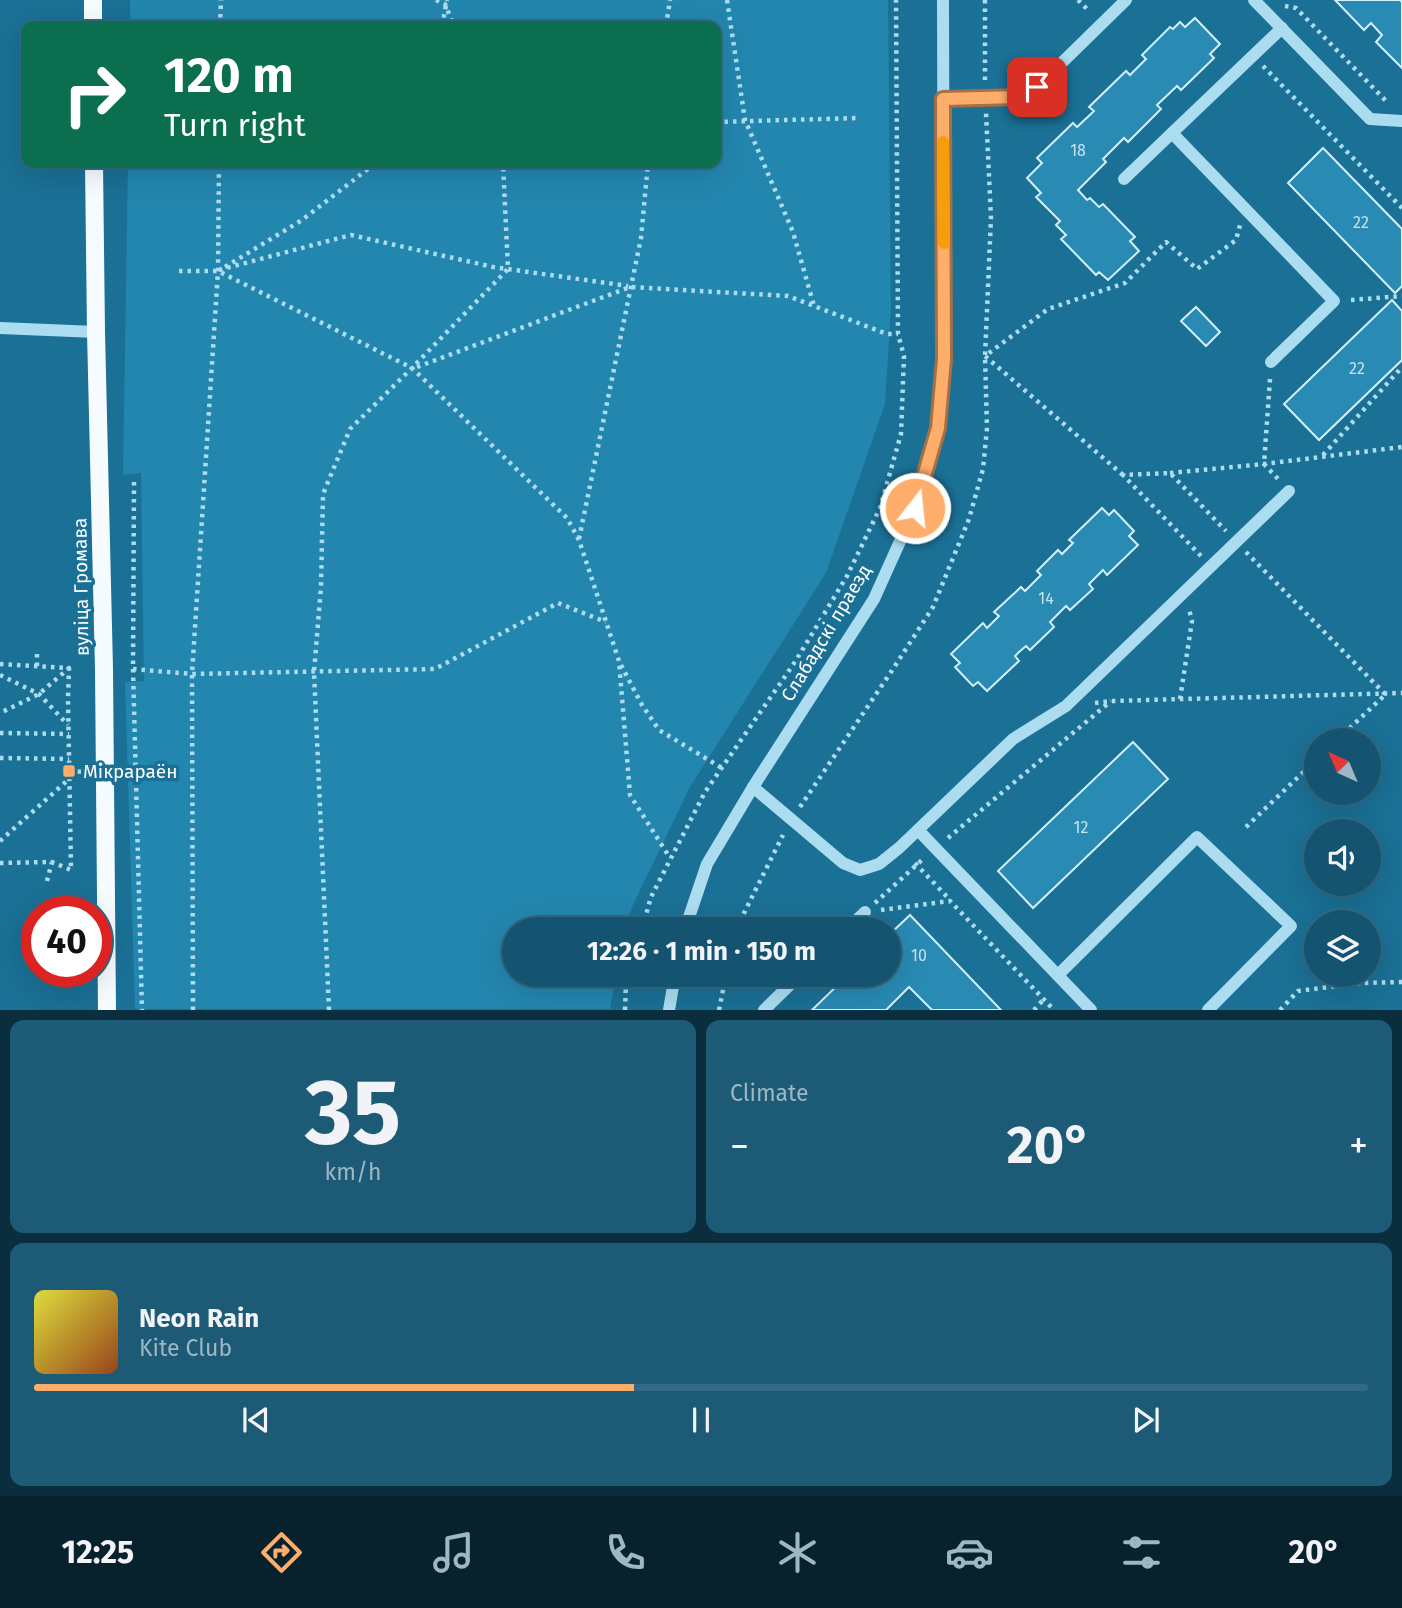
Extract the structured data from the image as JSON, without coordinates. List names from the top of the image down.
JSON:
{
  "streets": {
    "main road": ["вуліца Громава"],
    "street": ["Слабадскі праезд"]
  },
  "places": {
    "transit": ["Мікрараён"]
  },
  "house_numbers": [
    "18",
    "22",
    "22",
    "14",
    "12",
    "10"
  ],
  "north": "top left",
  "page": {
    "turn": ["120 m", "Turn right"],
    "limit": "40",
    "trip": "12:26 · 1 min · 150 m",
    "tile": [
      ["35", "km/h"],
      "Climate"
    ],
    "heat": ["−", "20°", "+"],
    "song": ["Neon Rain", "Kite Club"],
    "tabs": ["12:25", "20°"]
  }
}
